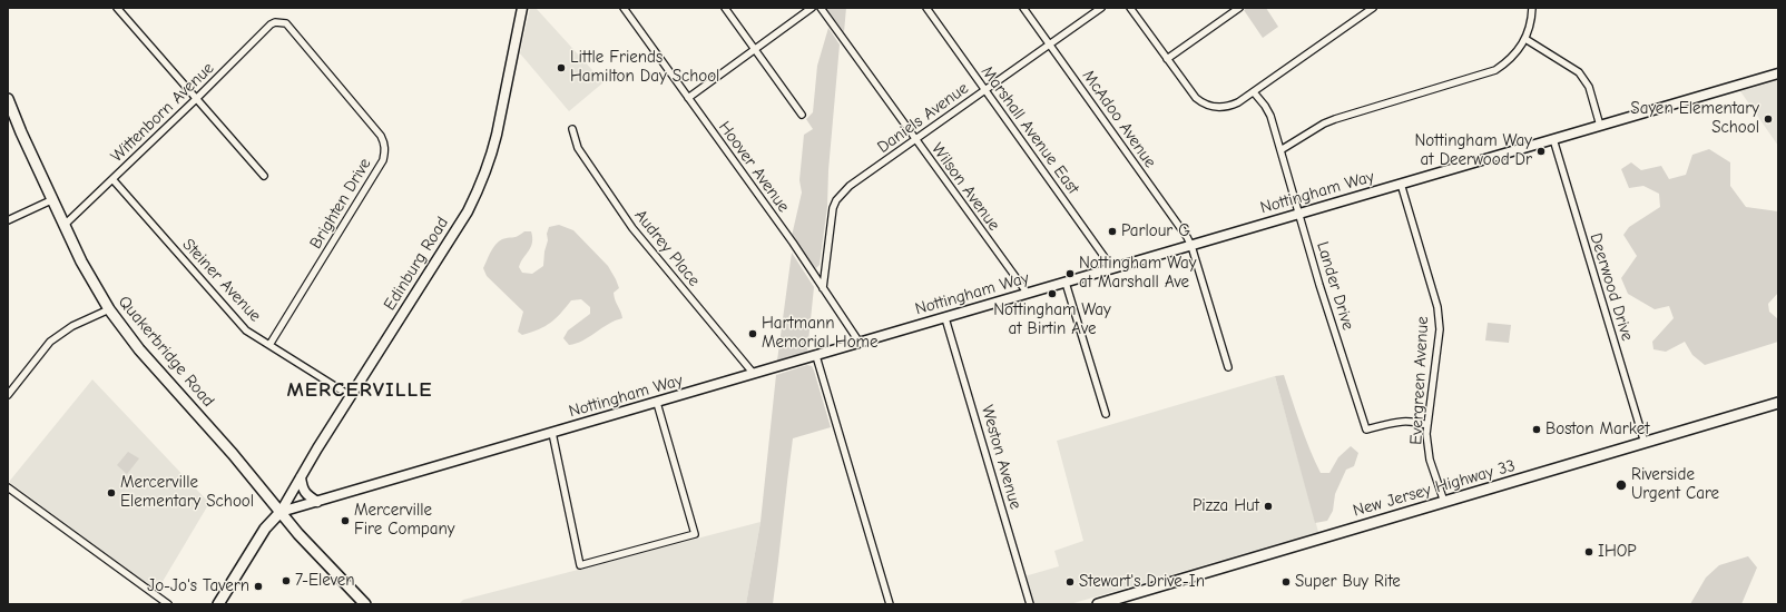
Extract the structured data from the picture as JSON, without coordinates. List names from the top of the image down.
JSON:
{
  "streets": {
    "main road": ["Nottingham Way", "Quakerbridge Road", "New Jersey Highway 33"],
    "street": [
      "Wittenborn Avenue",
      "Daniels Avenue",
      "McAdoo Avenue",
      "Marshall Avenue East",
      "Hoover Avenue",
      "Wilson Avenue",
      "Brighten Drive",
      "Audrey Place",
      "Edinburg Road",
      "Steiner Avenue",
      "Lander Drive",
      "Deerwood Drive",
      "Evergreen Avenue",
      "Weston Avenue"
    ]
  },
  "crossings": [
    ["Wittenborn Avenue", "Brighten Drive"],
    ["Wittenborn Avenue", "Steiner Avenue"],
    ["Wittenborn Avenue", "Quakerbridge Road"],
    ["Daniels Avenue", "McAdoo Avenue"],
    ["Daniels Avenue", "Marshall Avenue East"],
    ["Daniels Avenue", "Hoover Avenue"],
    ["Daniels Avenue", "Wilson Avenue"],
    ["McAdoo Avenue", "Nottingham Way"],
    ["Marshall Avenue East", "Nottingham Way"],
    ["Hoover Avenue", "Nottingham Way"],
    ["Wilson Avenue", "Nottingham Way"],
    ["Nottingham Way", "Audrey Place"],
    ["Nottingham Way", "Edinburg Road"],
    ["Nottingham Way", "Lander Drive"],
    ["Nottingham Way", "Deerwood Drive"],
    ["Nottingham Way", "Quakerbridge Road"],
    ["Nottingham Way", "Evergreen Avenue"],
    ["Nottingham Way", "Weston Avenue"],
    ["Brighten Drive", "Steiner Avenue"],
    ["Edinburg Road", "Steiner Avenue"],
    ["Edinburg Road", "Quakerbridge Road"],
    ["Lander Drive", "Evergreen Avenue"],
    ["Deerwood Drive", "New Jersey Highway 33"],
    ["Evergreen Avenue", "New Jersey Highway 33"]
  ],
  "districts": ["MERCERVILLE"],
  "places": [
    "Little Friends Hamilton Day School",
    "Sayen Elementary School",
    "Nottingham Way at Deerwood Dr",
    "Parlour G",
    "Nottingham Way at Marshall Ave",
    "Nottingham Way at Birtin Ave",
    "Hartmann Memorial Home",
    "Boston Market",
    "Riverside Urgent Care",
    "Mercerville Elementary School",
    "Pizza Hut",
    "Mercerville Fire Company",
    "IHOP",
    "7-Eleven",
    "Stewart's Drive-In",
    "Super Buy Rite",
    "Jo-Jo's Tavern"
  ]
}
